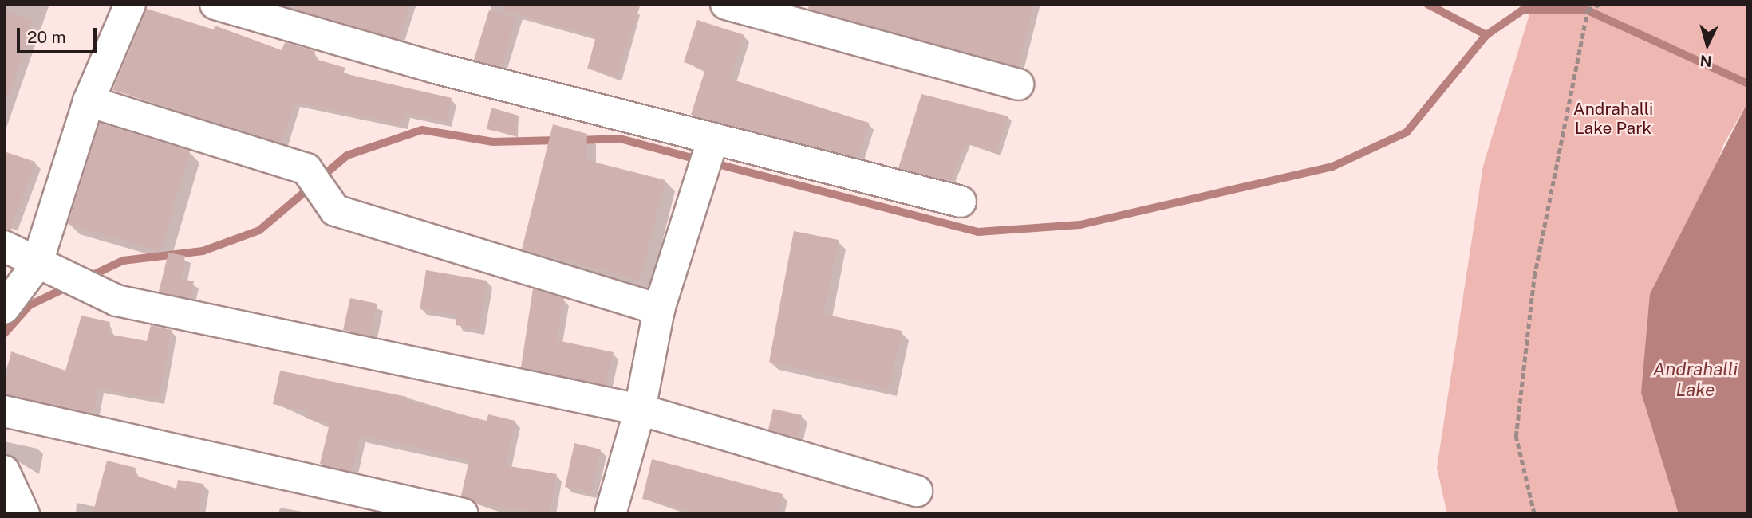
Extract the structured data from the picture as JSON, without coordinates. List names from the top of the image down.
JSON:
{
  "water": ["Andrahalli Lake"],
  "parks": ["Andrahalli Lake Park"],
  "scale_bar": "20 m",
  "north": "bottom"
}
